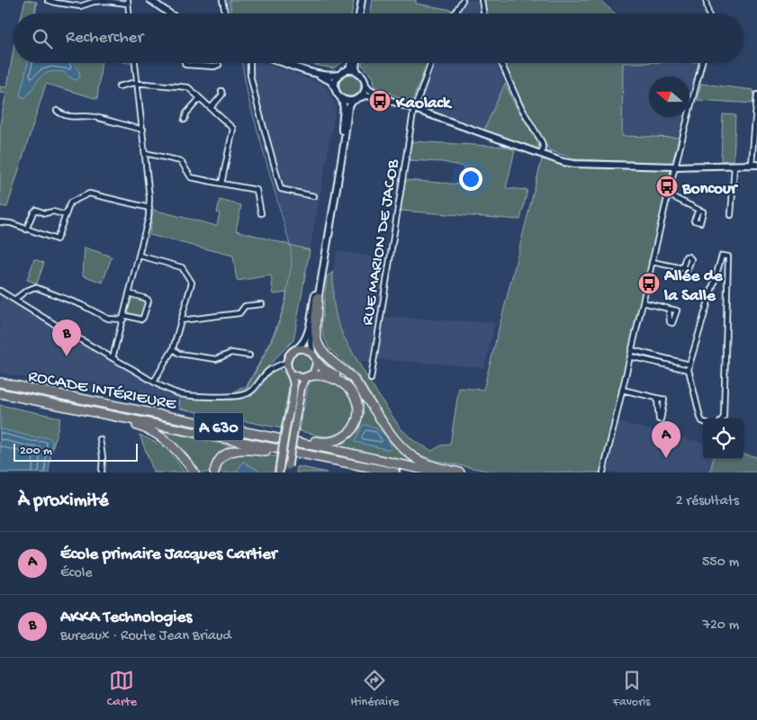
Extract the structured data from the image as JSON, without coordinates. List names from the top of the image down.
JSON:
{
  "streets": {
    "highway": ["ROCADE INTÉRIEURE", "A 630"],
    "street": ["RUE MARION DE JACOB"]
  },
  "places": {
    "bus stop": ["Kaolack", "Boncour", "Allée de la Salle"]
  },
  "scale_bar": "200 m",
  "north": "left",
  "page": {
    "search": "Rechercher",
    "pins": ["B", "A"],
    "scale": "200 m",
    "heading": ["À proximité", "2 résultats"],
    "list": [
      {
        "mark": "A",
        "name": "École primaire Jacques Cartier",
        "note": "École",
        "value": "550 m"
      },
      {
        "mark": "B",
        "name": "AKKA Technologies",
        "note": "Bureaux · Route Jean Briaud",
        "value": "720 m"
      }
    ],
    "nav": ["Carte", "Itinéraire", "Favoris"]
  }
}
